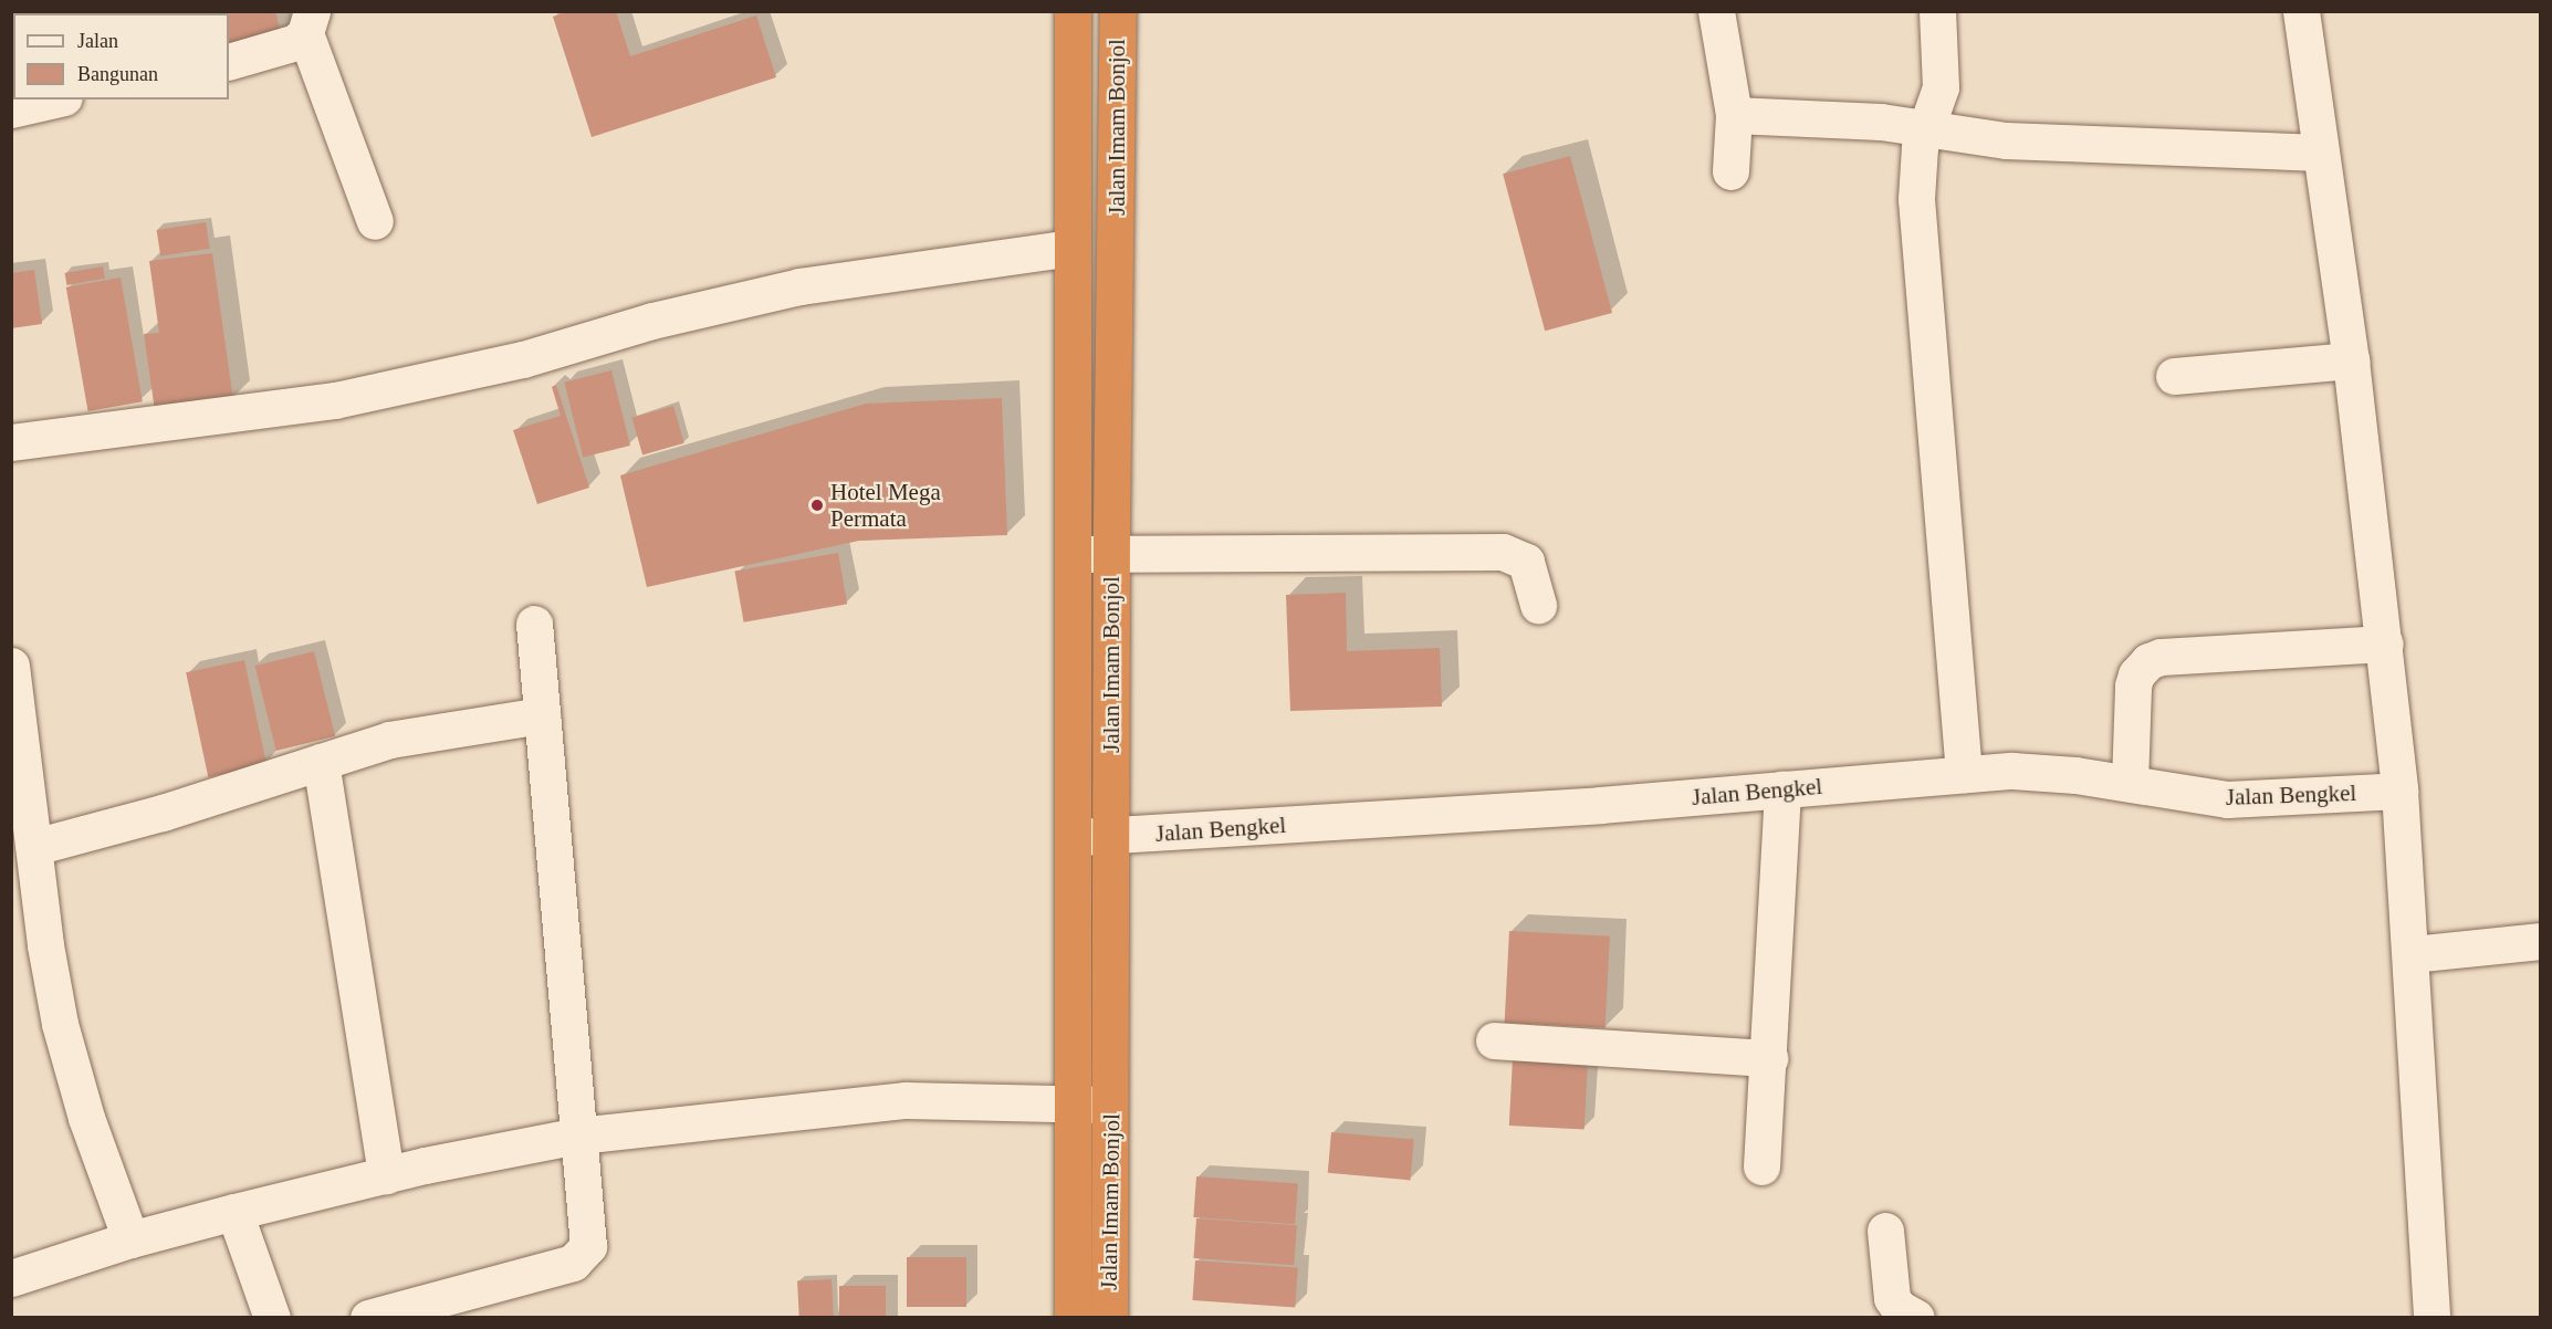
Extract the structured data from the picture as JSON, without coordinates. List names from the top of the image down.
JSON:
{
  "streets": {
    "highway": ["Jalan Imam Bonjol"],
    "street": ["Jalan Bengkel"]
  },
  "crossings": [
    ["Jalan Imam Bonjol", "Jalan Bengkel"]
  ],
  "places": ["Hotel Mega Permata"],
  "legend": ["Jalan", "Bangunan"]
}
